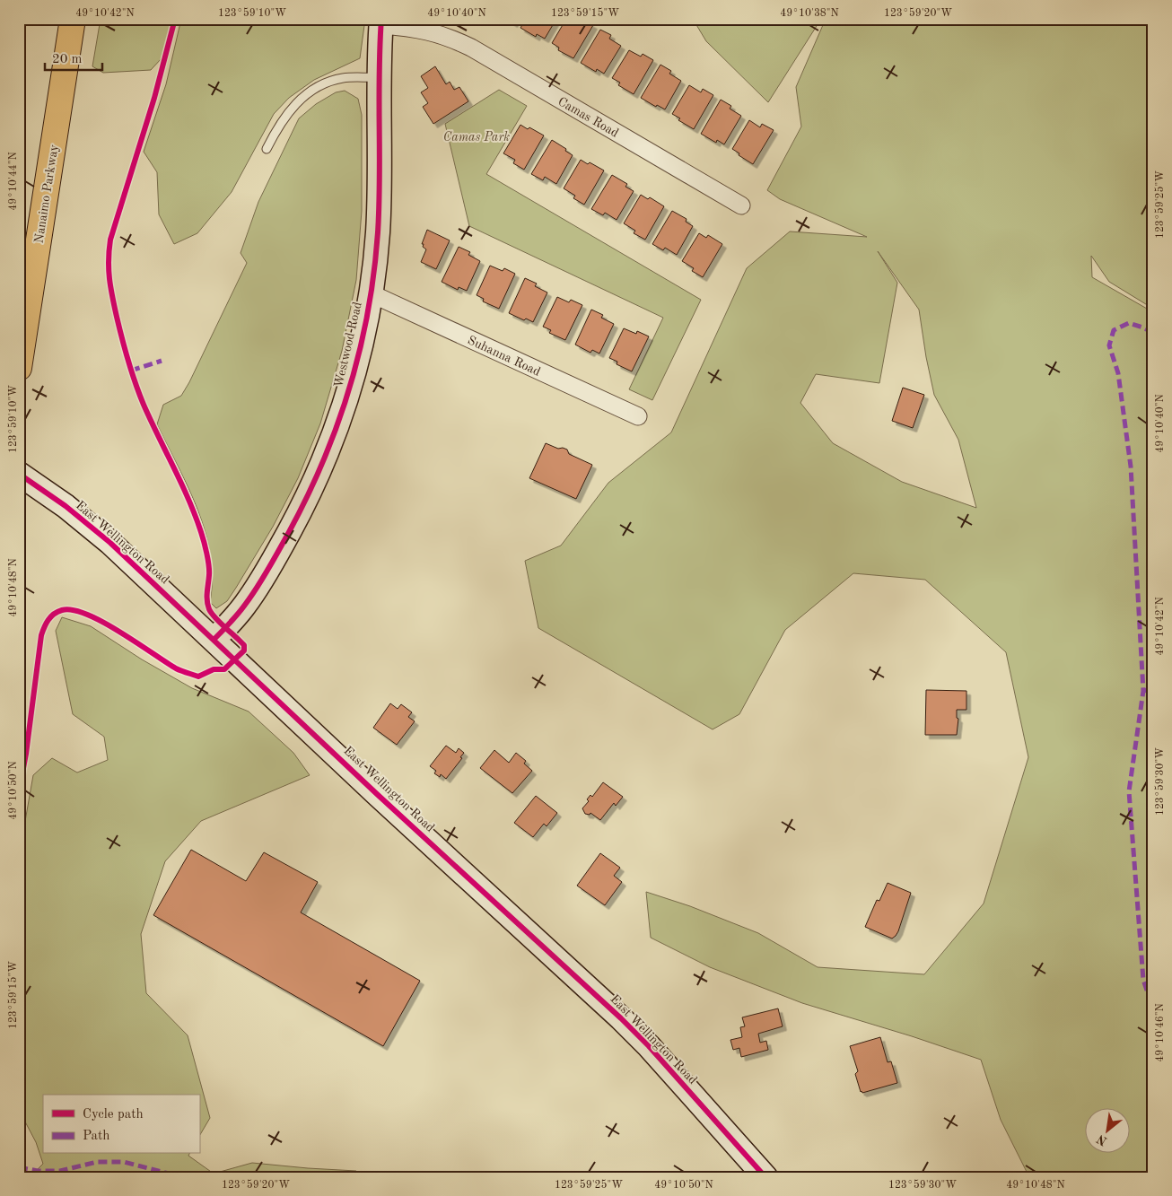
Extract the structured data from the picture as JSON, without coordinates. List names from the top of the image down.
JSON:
{
  "streets": {
    "highway": ["Nanaimo Parkway"],
    "street": [
      "Camas Road",
      "Westwood Road",
      "Suhanna Road",
      "East Wellington Road"
    ]
  },
  "crossings": [
    ["Camas Road", "Westwood Road"],
    ["Westwood Road", "Suhanna Road"],
    ["Westwood Road", "East Wellington Road"]
  ],
  "parks": ["Camas Park"],
  "legend": ["Cycle path", "Path"],
  "scale_bar": "20 m",
  "north": "bottom left",
  "coordinates": [
    "49°10'42\"N",
    "123°59'10\"W",
    "49°10'40\"N",
    "123°59'15\"W",
    "49°10'38\"N",
    "123°59'20\"W",
    "49°10'44\"N",
    "123°59'25\"W",
    "49°10'48\"N",
    "123°59'30\"W",
    "49°10'50\"N",
    "49°10'46\"N"
  ]
}
